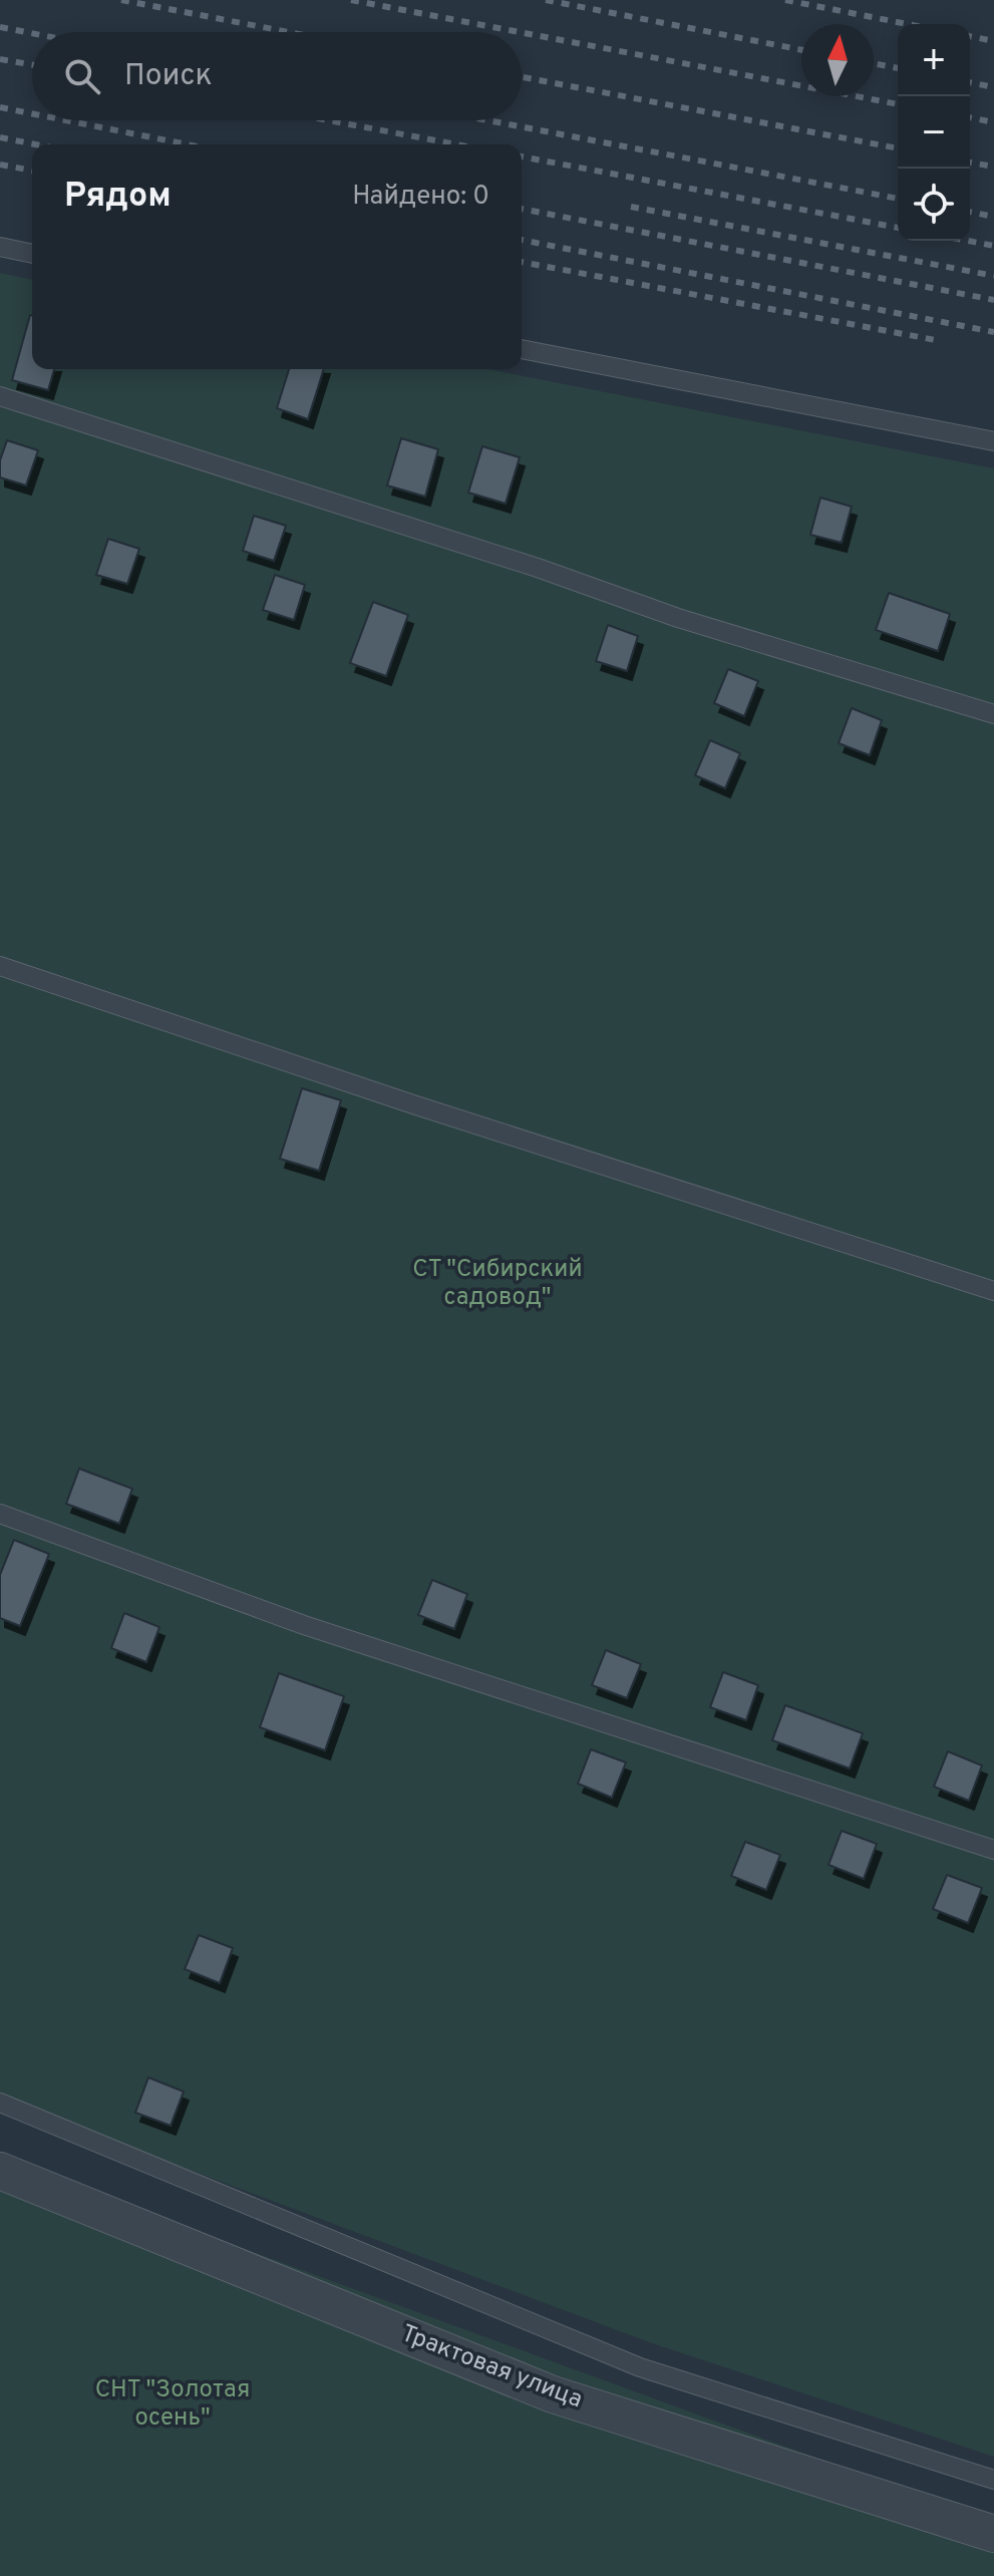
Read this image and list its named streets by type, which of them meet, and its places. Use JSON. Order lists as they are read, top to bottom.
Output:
{
  "streets": {
    "street": ["Трактовая улица"]
  },
  "parks": ["СТ \"Сибирский садовод\"", "СНТ \"Золотая осень\""],
  "north": "top",
  "page": {
    "map_buttons": ["+", "−"],
    "search": "Поиск",
    "heading": ["Рядом", "Найдено: 0"]
  }
}
